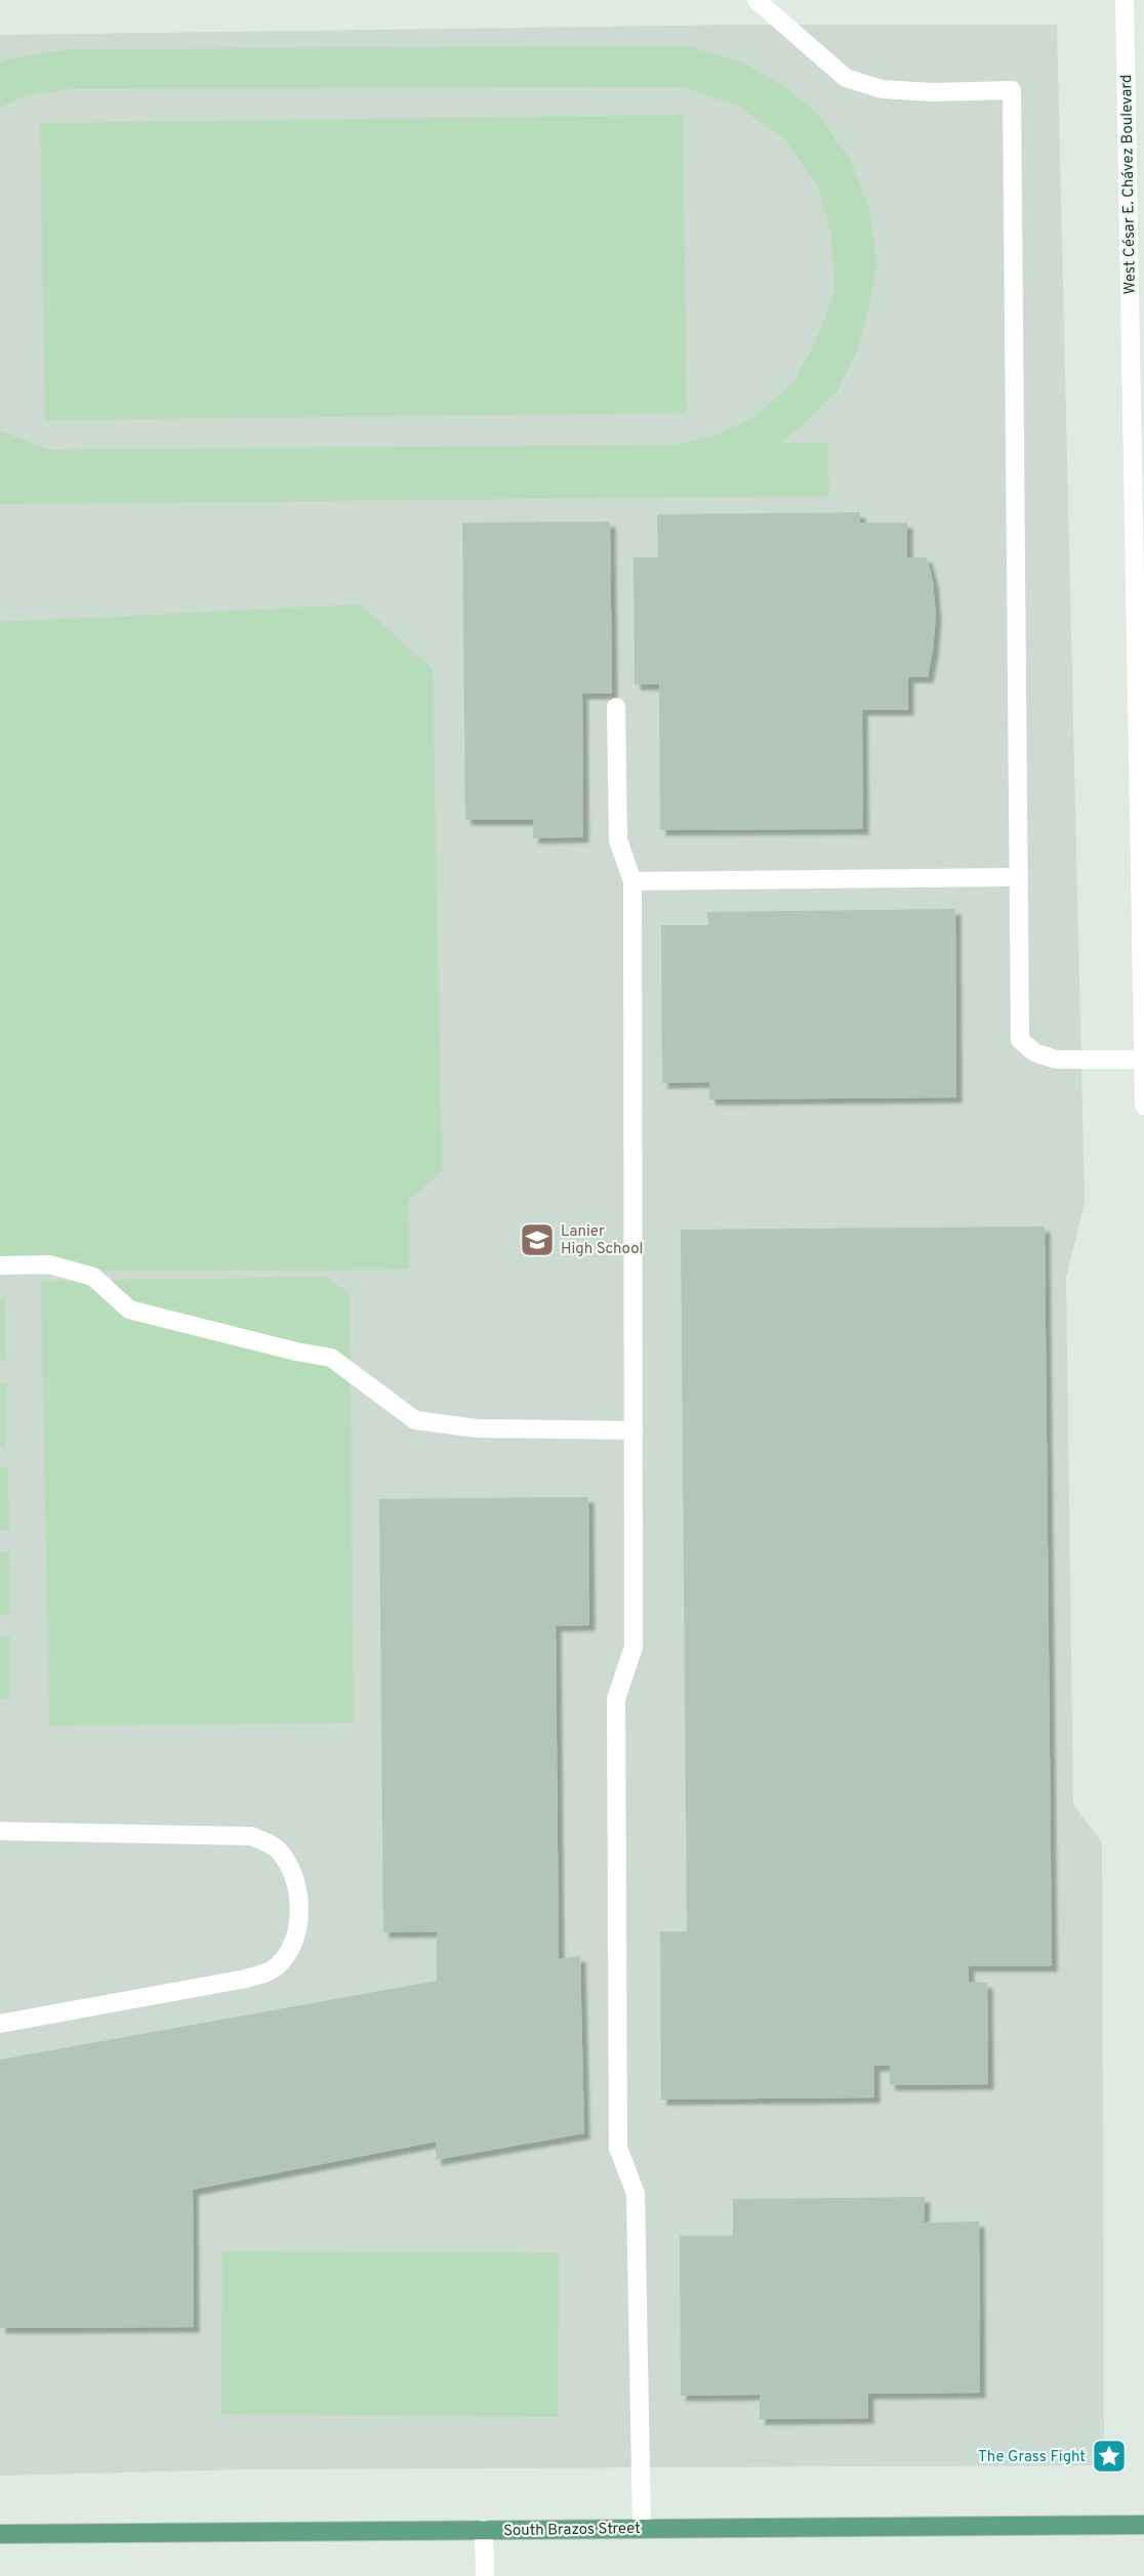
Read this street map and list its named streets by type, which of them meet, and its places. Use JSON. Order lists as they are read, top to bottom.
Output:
{
  "streets": {
    "main road": ["South Brazos Street"],
    "street": ["West César E. Chávez Boulevard"]
  },
  "places": {
    "school or university": ["Lanier High School"],
    "place": ["The Grass Fight"]
  }
}
